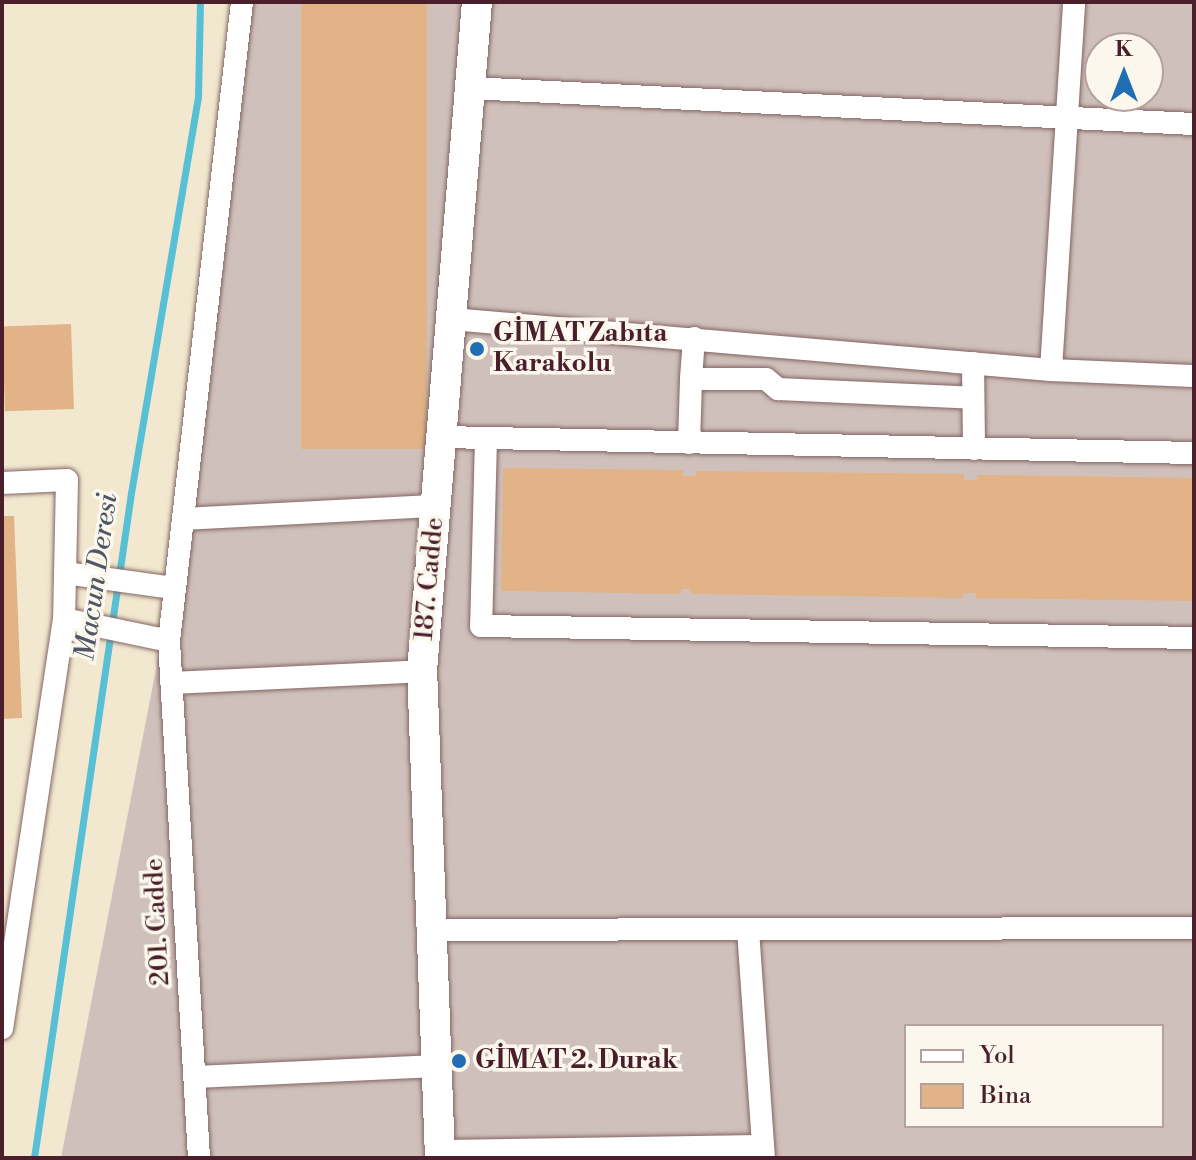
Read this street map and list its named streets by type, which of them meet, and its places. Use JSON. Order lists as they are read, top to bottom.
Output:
{
  "streets": {
    "main road": ["187. Cadde"],
    "street": ["201. Cadde"]
  },
  "water": ["Macun Deresi"],
  "places": ["GİMAT Zabıta Karakolu", "GİMAT 2. Durak"],
  "legend": ["Yol", "Bina"],
  "north": "top"
}
